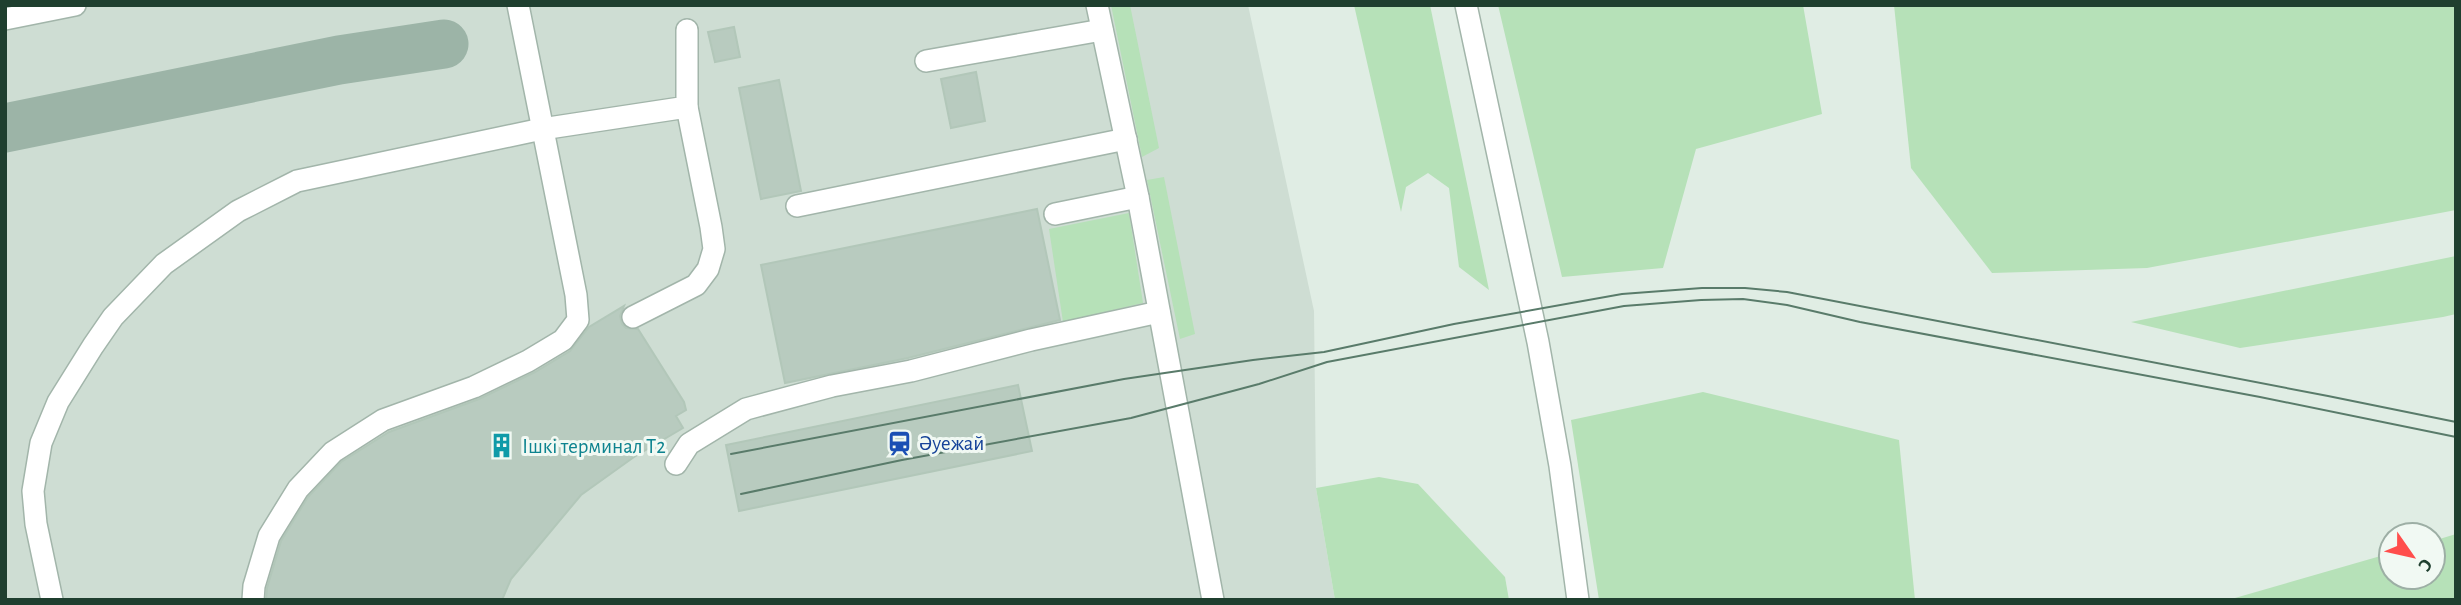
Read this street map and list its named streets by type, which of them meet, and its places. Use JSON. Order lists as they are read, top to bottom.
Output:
{
  "places": {
    "station": ["Әуежай"],
    "building": ["Ішкі терминал T2"]
  },
  "north": "bottom right"
}
